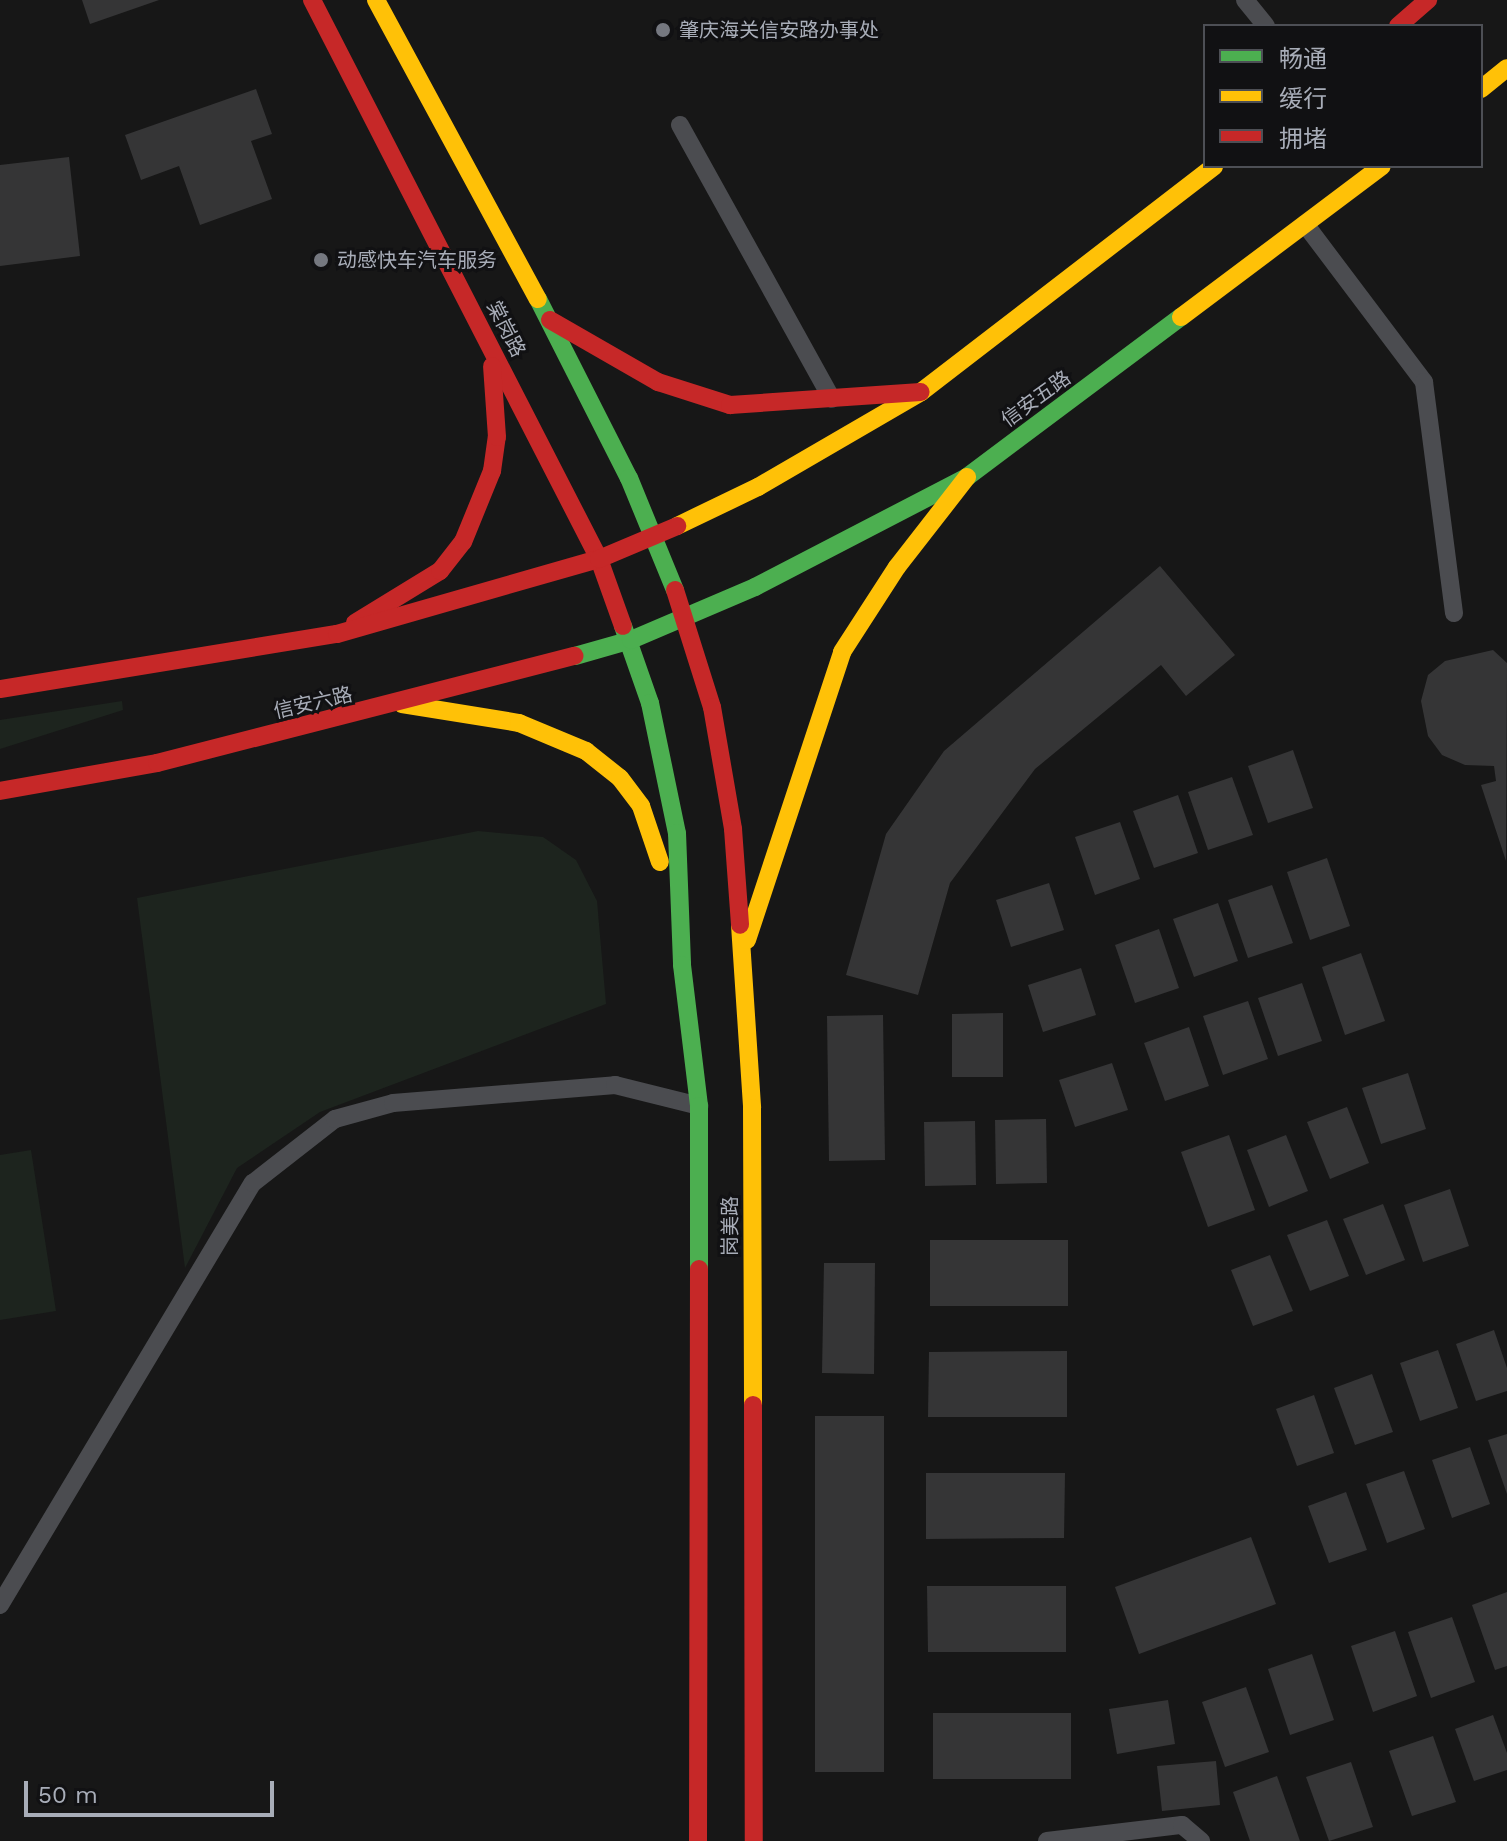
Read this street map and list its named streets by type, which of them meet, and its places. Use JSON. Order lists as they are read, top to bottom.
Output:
{
  "streets": {
    "main road": [
      "棠岗路",
      "信安五路",
      "信安六路",
      "岗美路"
    ]
  },
  "crossings": [
    ["棠岗路", "信安五路"],
    ["棠岗路", "信安六路"],
    ["棠岗路", "岗美路"],
    ["信安五路", "信安六路"],
    ["信安五路", "岗美路"],
    ["信安六路", "岗美路"]
  ],
  "places": ["肇庆海关信安路办事处", "动感快车汽车服务"],
  "legend": ["畅通", "缓行", "拥堵"],
  "scale_bar": "50 m"
}
